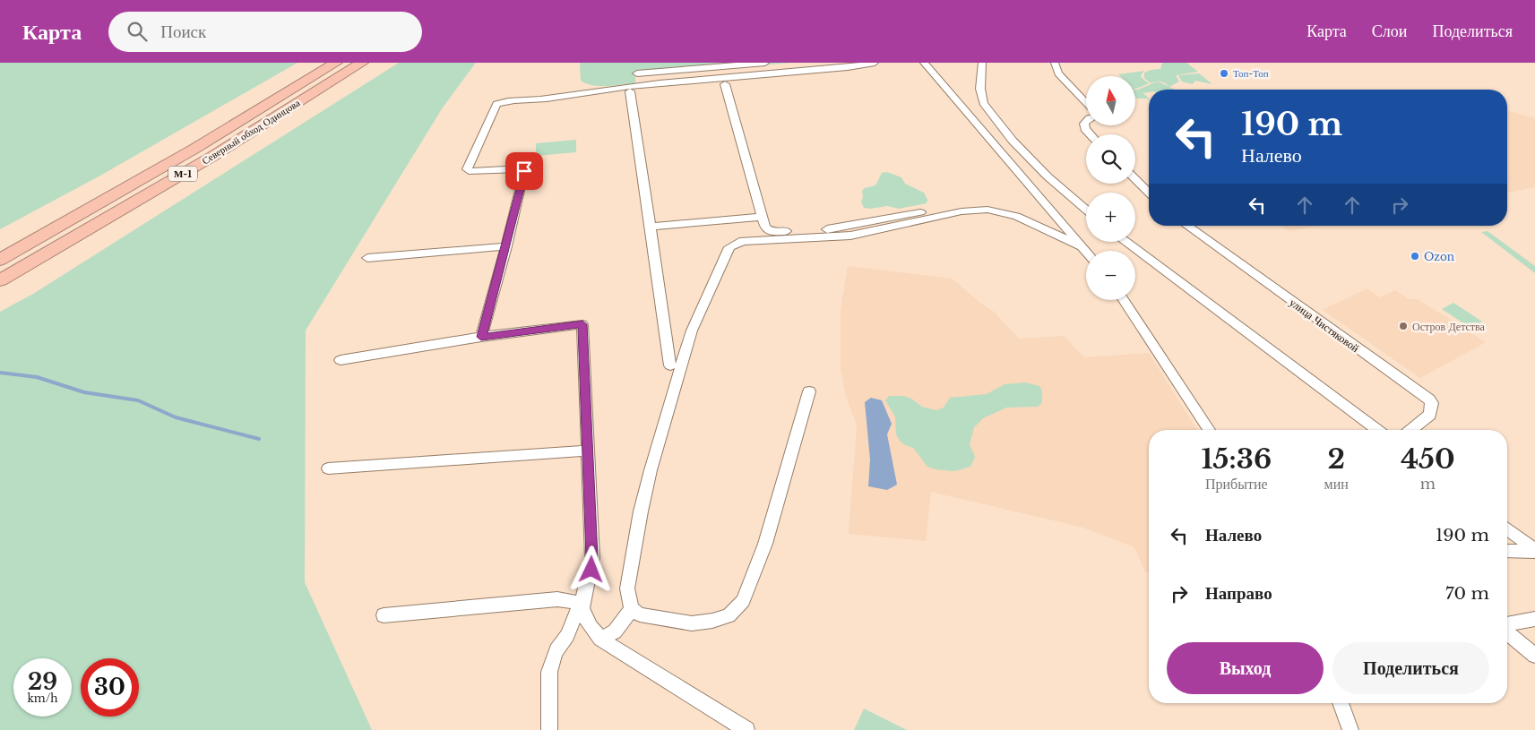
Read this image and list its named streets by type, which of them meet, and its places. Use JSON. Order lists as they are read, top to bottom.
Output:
{
  "streets": {
    "highway": ["Северный обход Одинцова", "М-1"],
    "street": ["улица Чистяковой"]
  },
  "places": ["Топ-Топ", "Ozon", "Остров Детства"],
  "north": "top",
  "page": {
    "header": "Карта",
    "search": "Поиск",
    "nav": ["Карта", "Слои", "Поделиться"],
    "map_buttons": ["+", "−"],
    "turn": ["190 m", "Налево"],
    "eta": [
      "15:36",
      "Прибытие",
      "2",
      "мин",
      "450",
      "m"
    ],
    "list": [
      {
        "name": "Налево",
        "value": "190 m"
      },
      {
        "name": "Направо",
        "value": "70 m"
      }
    ],
    "buttons": ["Выход", "Поделиться"],
    "speed": "29 km/h",
    "limit": "30"
  }
}
